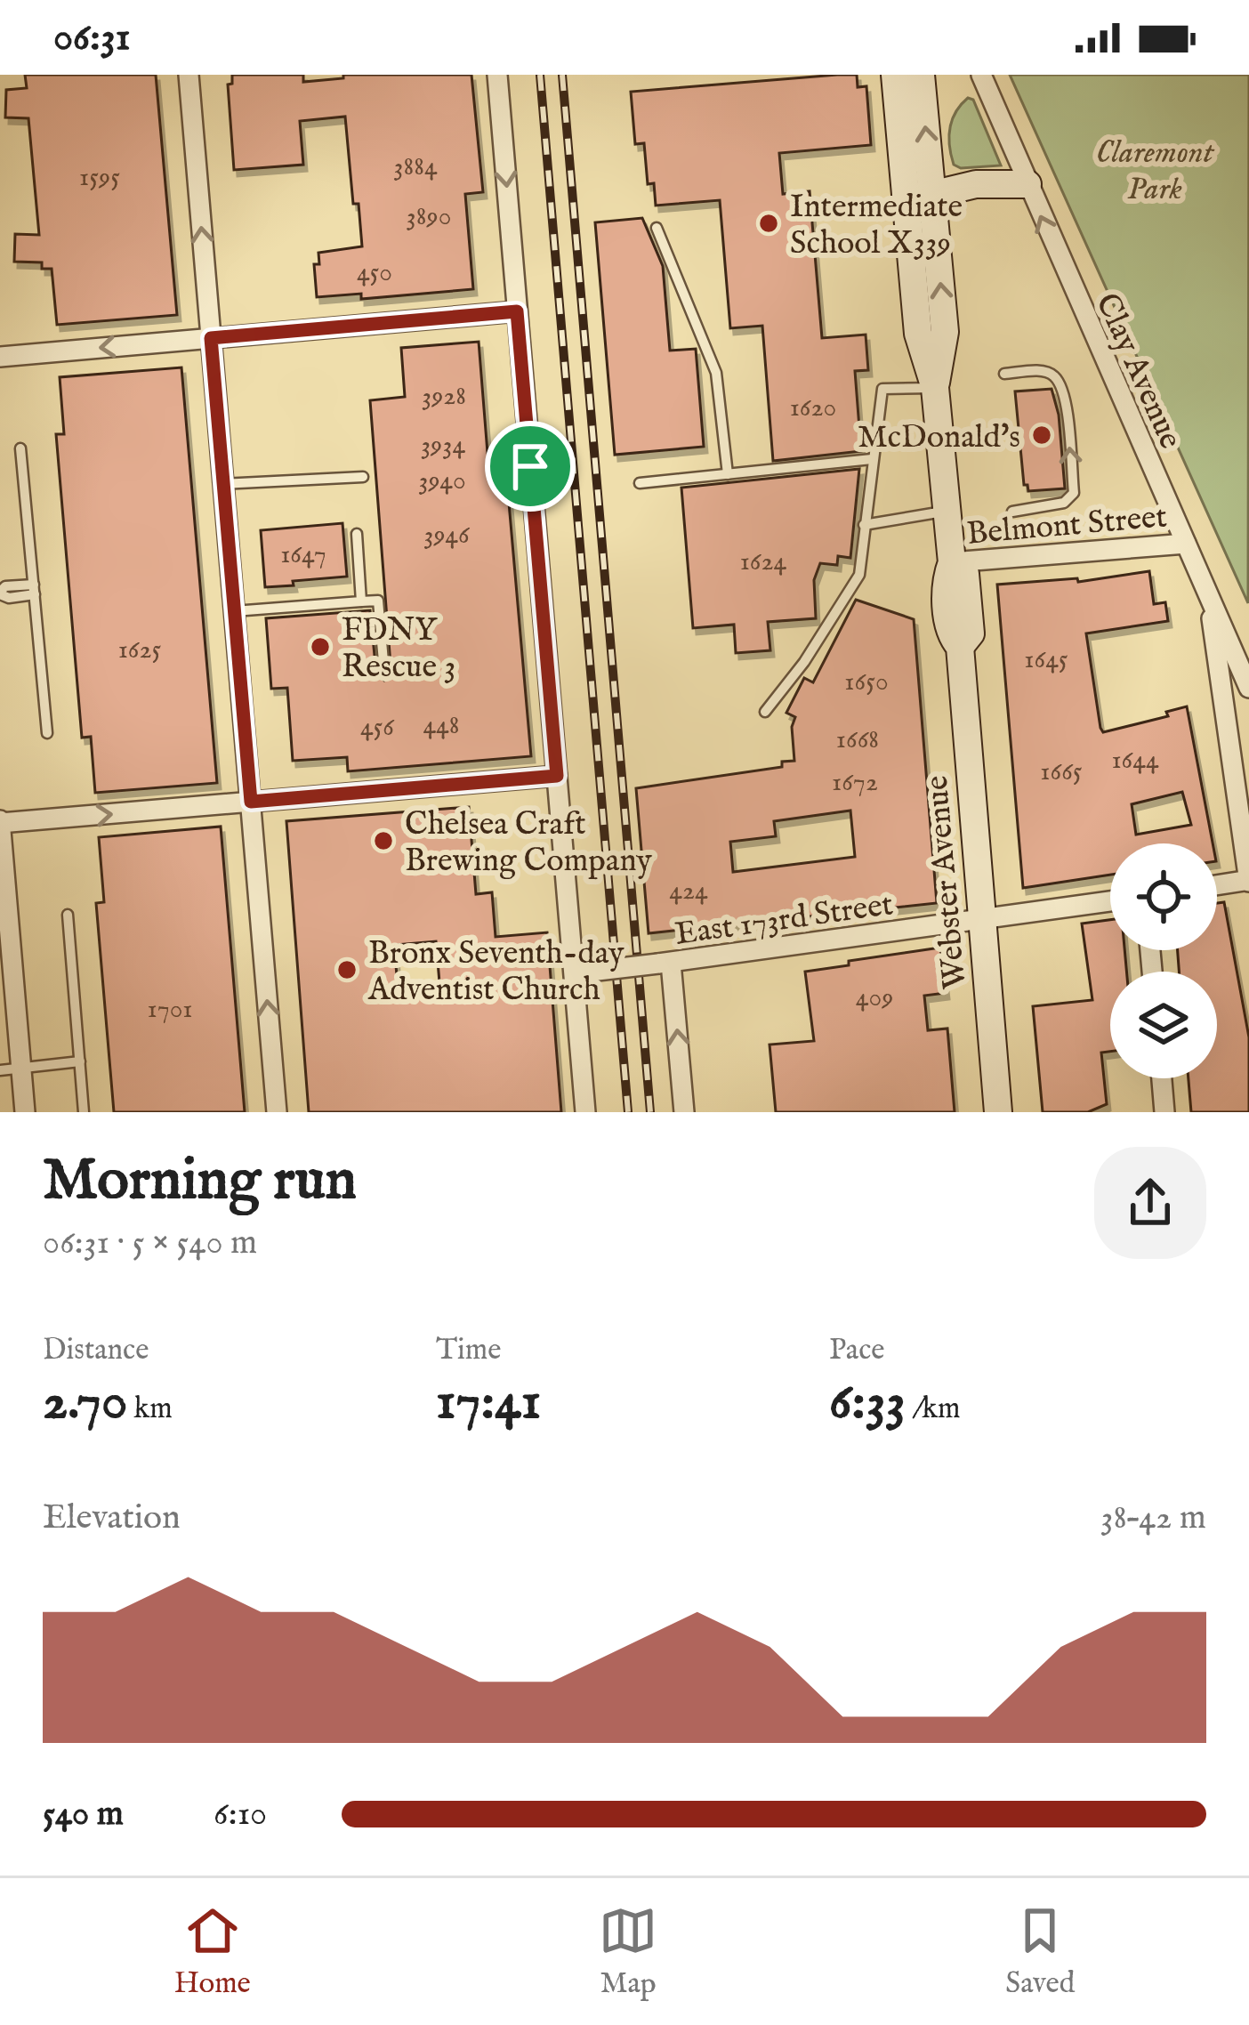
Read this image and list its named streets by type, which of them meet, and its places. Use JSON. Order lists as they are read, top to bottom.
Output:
{
  "streets": {
    "main road": ["Webster Avenue"],
    "street": ["Clay Avenue", "Belmont Street", "East 173rd Street"]
  },
  "crossings": [
    ["Clay Avenue", "Belmont Street"],
    ["Belmont Street", "Webster Avenue"],
    ["Webster Avenue", "East 173rd Street"]
  ],
  "one_way": ["Clay Avenue"],
  "parks": ["Claremont Park"],
  "places": [
    "Intermediate School X339",
    "McDonald's",
    "FDNY Rescue 3",
    "Chelsea Craft Brewing Company",
    "Bronx Seventh-day Adventist Church"
  ],
  "house_numbers": [
    "3884",
    "1595",
    "3890",
    "450",
    "3928",
    "1620",
    "3934",
    "3940",
    "3946",
    "1647",
    "1624",
    "1625",
    "1645",
    "1650",
    "448",
    "456",
    "1668",
    "1644",
    "1665",
    "1672",
    "424",
    "409",
    "1701"
  ],
  "page": {
    "status": "06:31",
    "heading": ["Morning run", "06:31 · 5 × 540 m"],
    "stats": [
      ["Distance", "2.70 km"],
      ["Time", "17:41"],
      ["Pace", "6:33 /km"]
    ],
    "chart": ["Elevation", "38–42 m"],
    "list": [
      {
        "name": "540 m",
        "note": "6:10"
      }
    ],
    "tabs": ["Home", "Map", "Saved"]
  }
}
